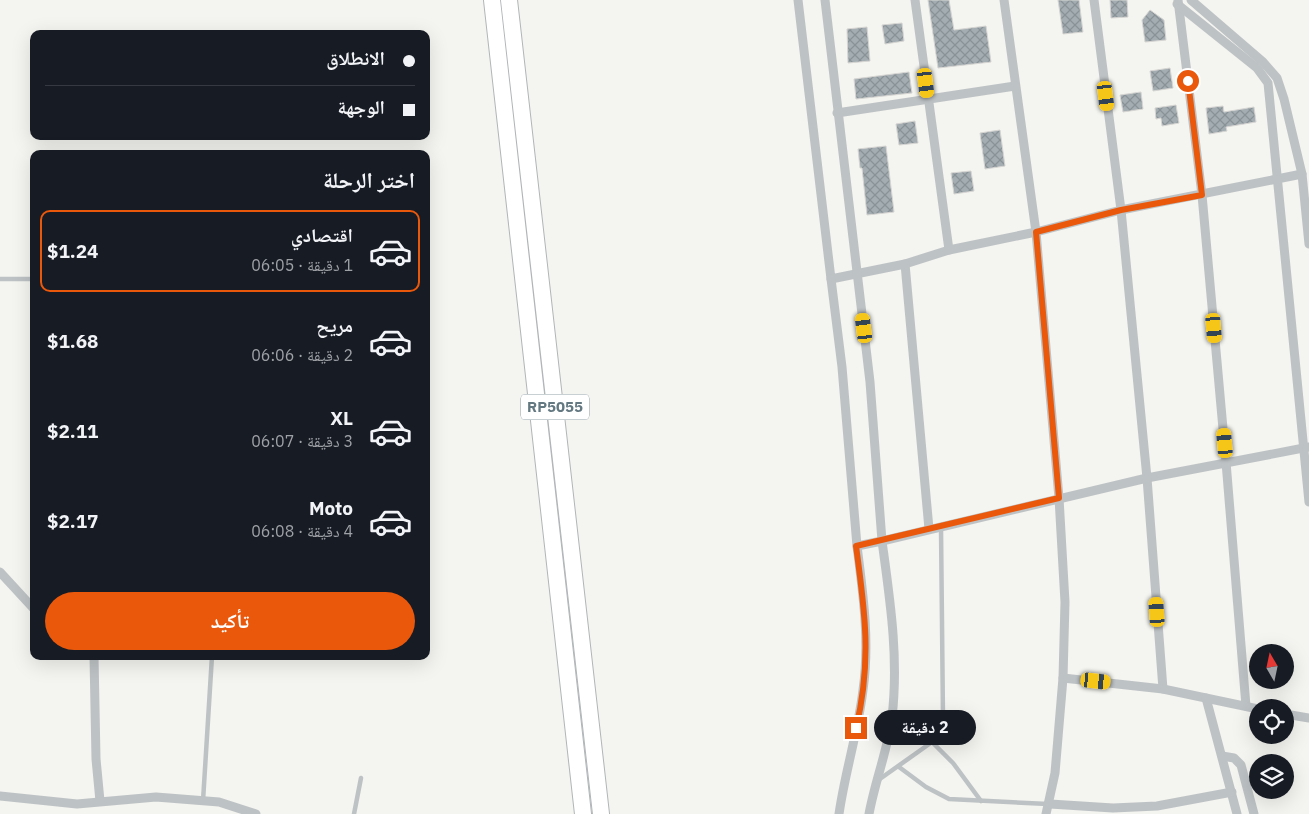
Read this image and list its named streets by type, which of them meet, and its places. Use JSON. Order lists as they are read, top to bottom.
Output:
{
  "streets": {
    "highway": ["RP5055"]
  },
  "north": "top",
  "page": {
    "banner": ["الانطلاق", "الوجهة"],
    "heading": "اختر الرحلة",
    "list": [
      {
        "name": "اقتصادي",
        "note": "1 دقيقة · 06:05",
        "value": "$1.24"
      },
      {
        "name": "مريح",
        "note": "2 دقيقة · 06:06",
        "value": "$1.68"
      },
      {
        "name": "XL",
        "note": "3 دقيقة · 06:07",
        "value": "$2.11"
      },
      {
        "name": "Moto",
        "note": "4 دقيقة · 06:08",
        "value": "$2.17"
      }
    ],
    "buttons": "تأكيد",
    "bubble": "2 دقيقة"
  }
}
